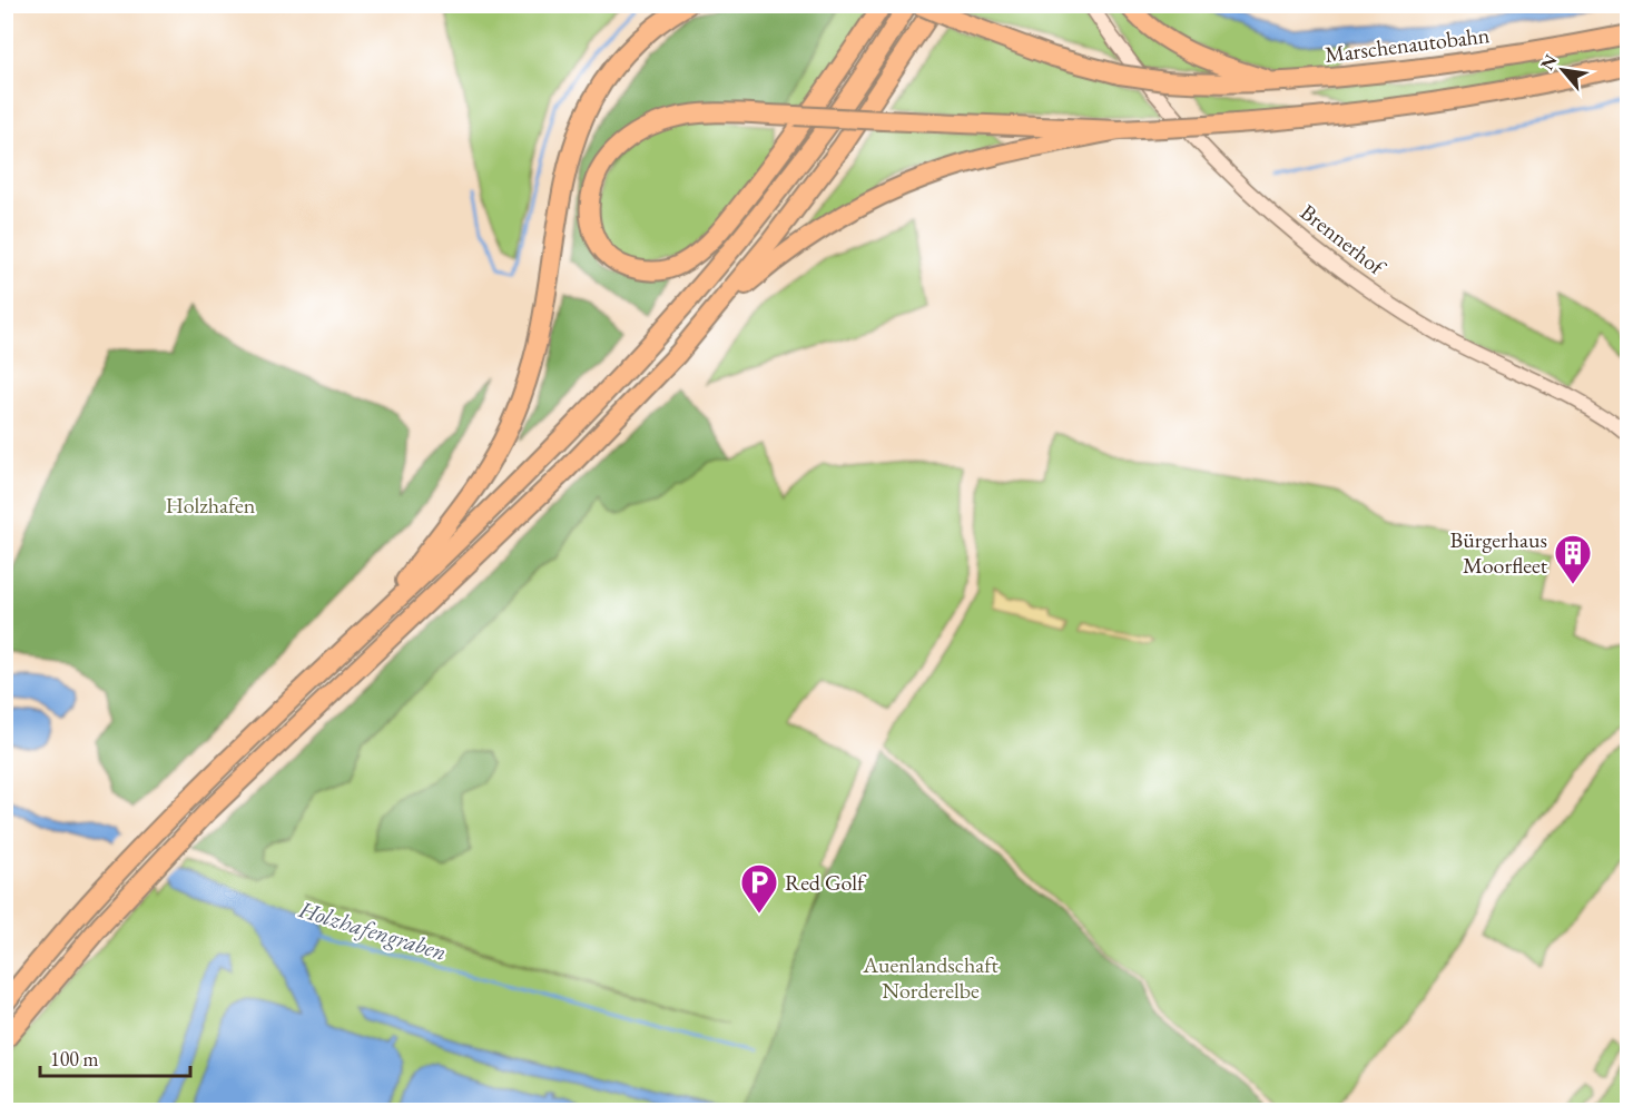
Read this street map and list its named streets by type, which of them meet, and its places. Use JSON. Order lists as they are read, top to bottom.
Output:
{
  "streets": {
    "highway": ["Marschenautobahn"],
    "street": ["Brennerhof"]
  },
  "water": ["Holzhafengraben"],
  "parks": ["Holzhafen", "Auenlandschaft Norderelbe"],
  "places": {
    "building": ["Bürgerhaus Moorfleet"],
    "parking": ["Red Golf"]
  },
  "scale_bar": "100 m",
  "north": "top left"
}
